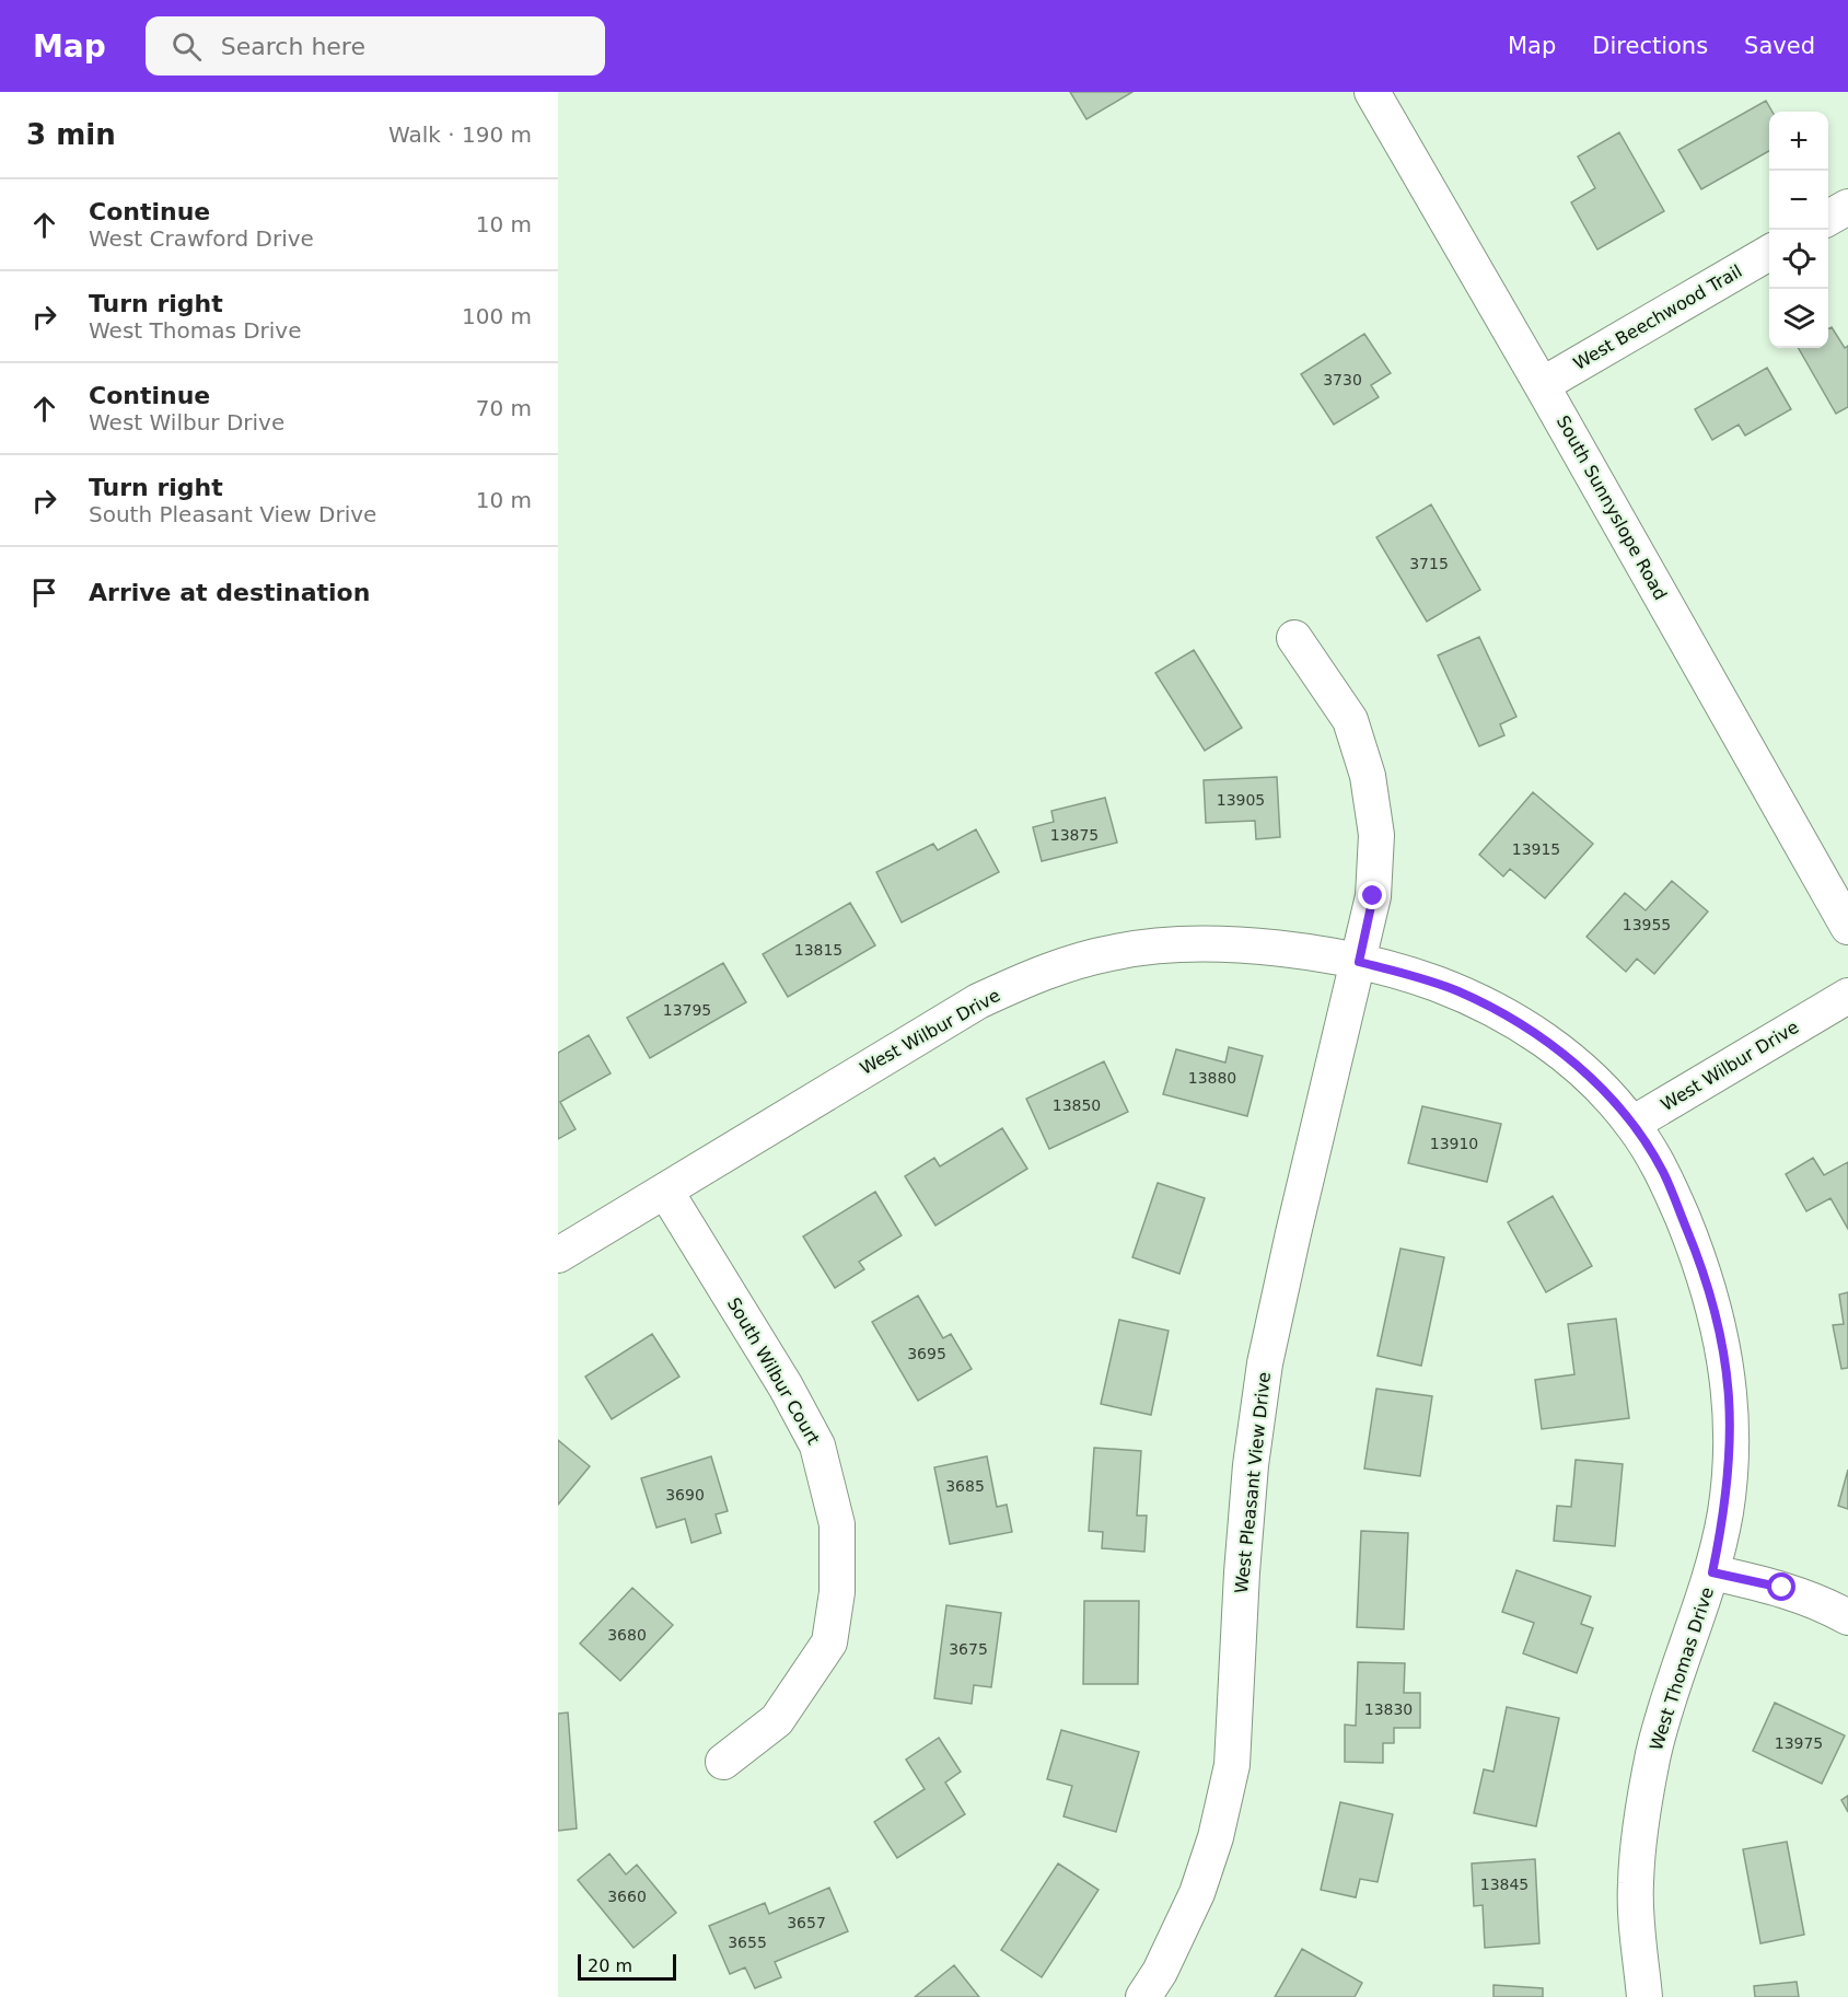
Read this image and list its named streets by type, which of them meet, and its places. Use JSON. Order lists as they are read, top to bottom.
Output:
{
  "streets": {
    "street": [
      "West Beechwood Trail",
      "South Sunnyslope Road",
      "West Wilbur Drive",
      "South Wilbur Court",
      "West Pleasant View Drive",
      "West Thomas Drive"
    ]
  },
  "crossings": [
    ["West Beechwood Trail", "South Sunnyslope Road"],
    ["West Wilbur Drive", "South Wilbur Court"],
    ["West Wilbur Drive", "West Pleasant View Drive"],
    ["West Wilbur Drive", "West Thomas Drive"]
  ],
  "house_numbers": [
    "3730",
    "3715",
    "13905",
    "13875",
    "13915",
    "13955",
    "13815",
    "13795",
    "13880",
    "13850",
    "13910",
    "3695",
    "3685",
    "3690",
    "3680",
    "3675",
    "13830",
    "13975",
    "13845",
    "3660",
    "3657",
    "3655"
  ],
  "scale_bar": "20 m",
  "page": {
    "header": "Map",
    "search": "Search here",
    "nav": ["Map", "Directions", "Saved"],
    "heading": ["3 min", "Walk · 190 m"],
    "map_buttons": ["+", "−"],
    "list": [
      ["Continue", "West Crawford Drive", "10 m"],
      ["Turn right", "West Thomas Drive", "100 m"],
      ["Continue", "West Wilbur Drive", "70 m"],
      ["Turn right", "South Pleasant View Drive", "10 m"],
      "Arrive at destination"
    ],
    "scale": "20 m"
  }
}
